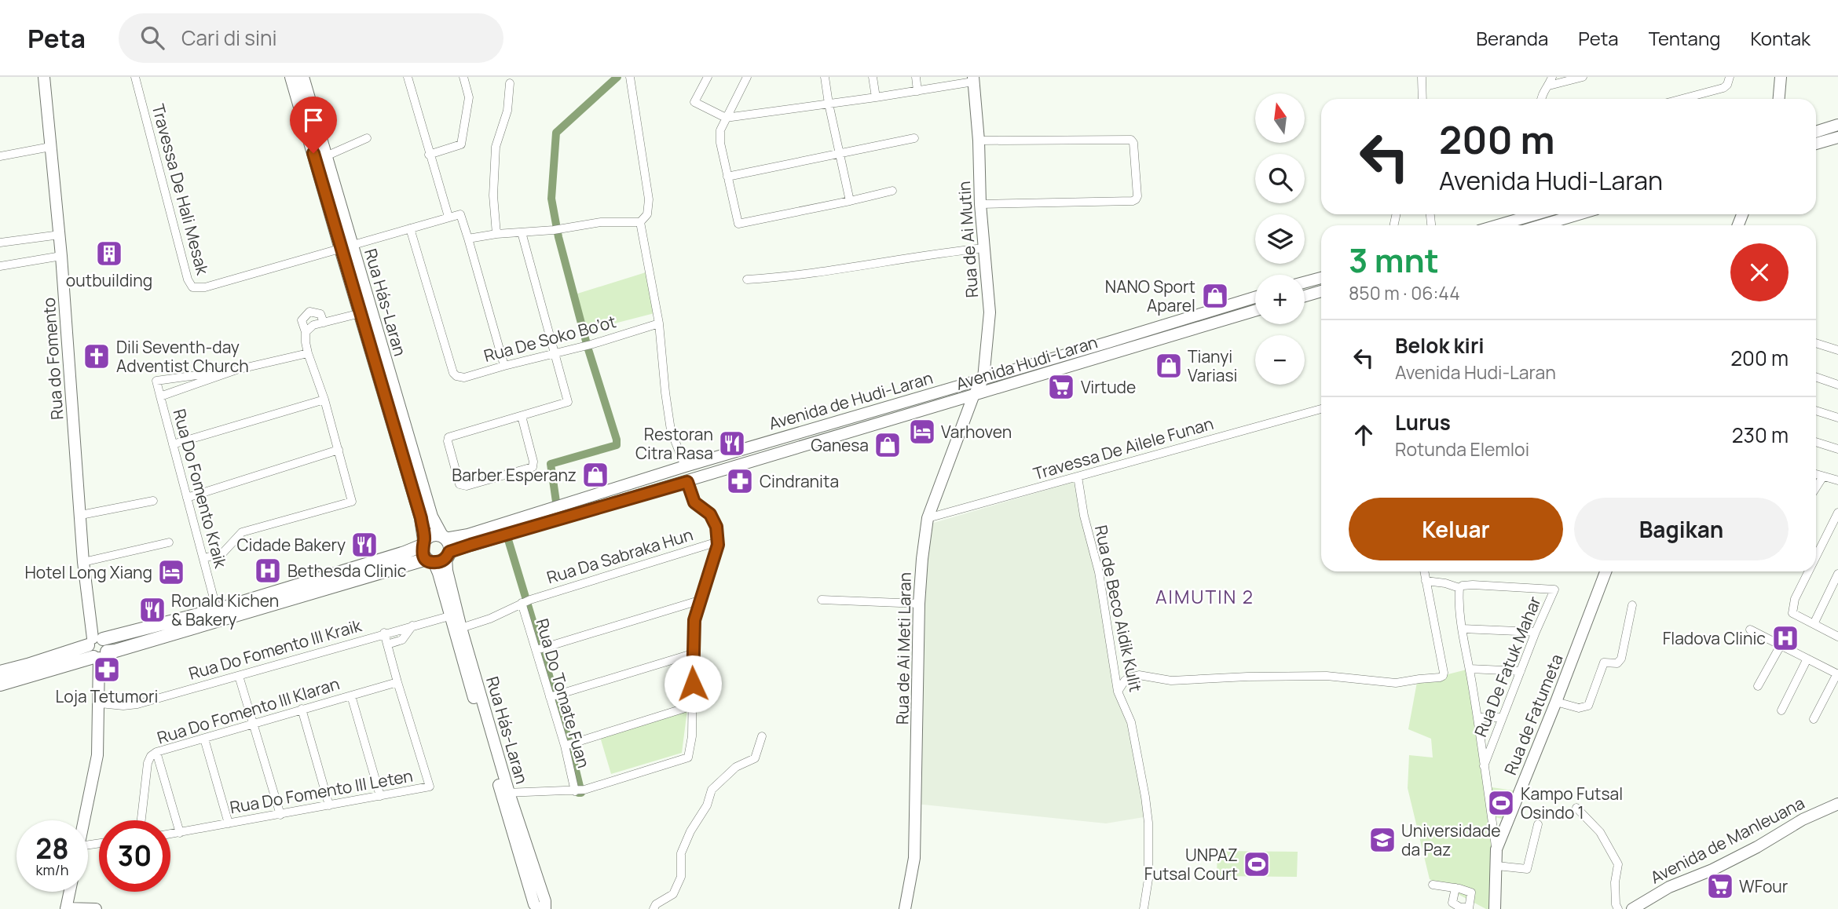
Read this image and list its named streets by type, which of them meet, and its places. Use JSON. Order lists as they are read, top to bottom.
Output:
{
  "streets": {
    "main road": [
      "Rua de Ai Mutin",
      "Rua Hás-Laran",
      "Rua do Fomento",
      "Avenida Hudi-Laran",
      "Avenida de Hudi-Laran",
      "Rua de Ai Meti Laran",
      "Rua de Fatumeta",
      "Avenida de Manleuana"
    ],
    "street": [
      "Travessa De Hali Mesak",
      "Rua De Soko Bo’ot",
      "Travessa De Ailele Funan",
      "Rua Do Fomento Kraik",
      "Rua Da Sabraka Hun",
      "Rua de Beco Aidik Kulit",
      "Rua Do Fomento III Kraik",
      "Rua De Fatuk Mahar",
      "Rua Do Tomate Fuan",
      "Rua Do Fomento III Klaran",
      "Rua Do Fomento III Leten"
    ]
  },
  "crossings": [
    ["Travessa De Hali Mesak", "Rua Hás-Laran"],
    ["Rua de Ai Mutin", "Avenida Hudi-Laran"],
    ["Rua de Ai Mutin", "Avenida de Hudi-Laran"],
    ["Rua de Ai Mutin", "Rua de Ai Meti Laran"],
    ["Rua Hás-Laran", "Avenida Hudi-Laran"],
    ["Rua Hás-Laran", "Avenida de Hudi-Laran"],
    ["Rua Hás-Laran", "Rua Do Fomento III Kraik"],
    ["Rua do Fomento", "Rua Do Fomento III Kraik"],
    ["Avenida Hudi-Laran", "Avenida de Hudi-Laran"],
    ["Avenida Hudi-Laran", "Rua de Ai Meti Laran"],
    ["Travessa De Ailele Funan", "Rua de Beco Aidik Kulit"],
    ["Travessa De Ailele Funan", "Rua de Ai Meti Laran"],
    ["Rua Da Sabraka Hun", "Rua Do Tomate Fuan"],
    ["Rua Do Fomento III Kraik", "Rua Do Fomento III Leten"],
    ["Rua De Fatuk Mahar", "Rua de Fatumeta"],
    ["Rua Do Fomento III Klaran", "Rua Do Fomento III Leten"]
  ],
  "districts": ["AIMUTIN 2"],
  "places": {
    "building": ["outbuilding"],
    "shop": [
      "NANO Sport Aparel",
      "Tianyi Variasi",
      "Ganesa",
      "Barber Esperanz"
    ],
    "church": ["Dili Seventh-day Adventist Church"],
    "supermarket": ["Virtude", "WFour"],
    "hotel": ["Varhoven", "Hotel Long Xiang"],
    "restaurant": ["Restoran Citra Rasa", "Cidade Bakery", "Ronald Kichen & Bakery"],
    "pharmacy": ["Cindranita", "Loja Tetumori"],
    "hospital": ["Bethesda Clinic", "Fladova Clinic"],
    "sports": ["Kampo Futsal Osindo 1", "UNPAZ Futsal Court"],
    "school or university": ["Universidade da Paz"]
  },
  "north": "top",
  "page": {
    "header": "Peta",
    "search": "Cari di sini",
    "nav": [
      "Beranda",
      "Peta",
      "Tentang",
      "Kontak"
    ],
    "map_buttons": ["+", "−"],
    "turn": ["200 m", "Avenida Hudi-Laran"],
    "heading": ["3 mnt", "850 m · 06:44"],
    "list": [
      {
        "name": "Belok kiri",
        "note": "Avenida Hudi-Laran",
        "value": "200 m"
      },
      {
        "name": "Lurus",
        "note": "Rotunda Elemloi",
        "value": "230 m"
      }
    ],
    "buttons": ["Keluar", "Bagikan"],
    "speed": "28 km/h",
    "limit": "30"
  }
}
